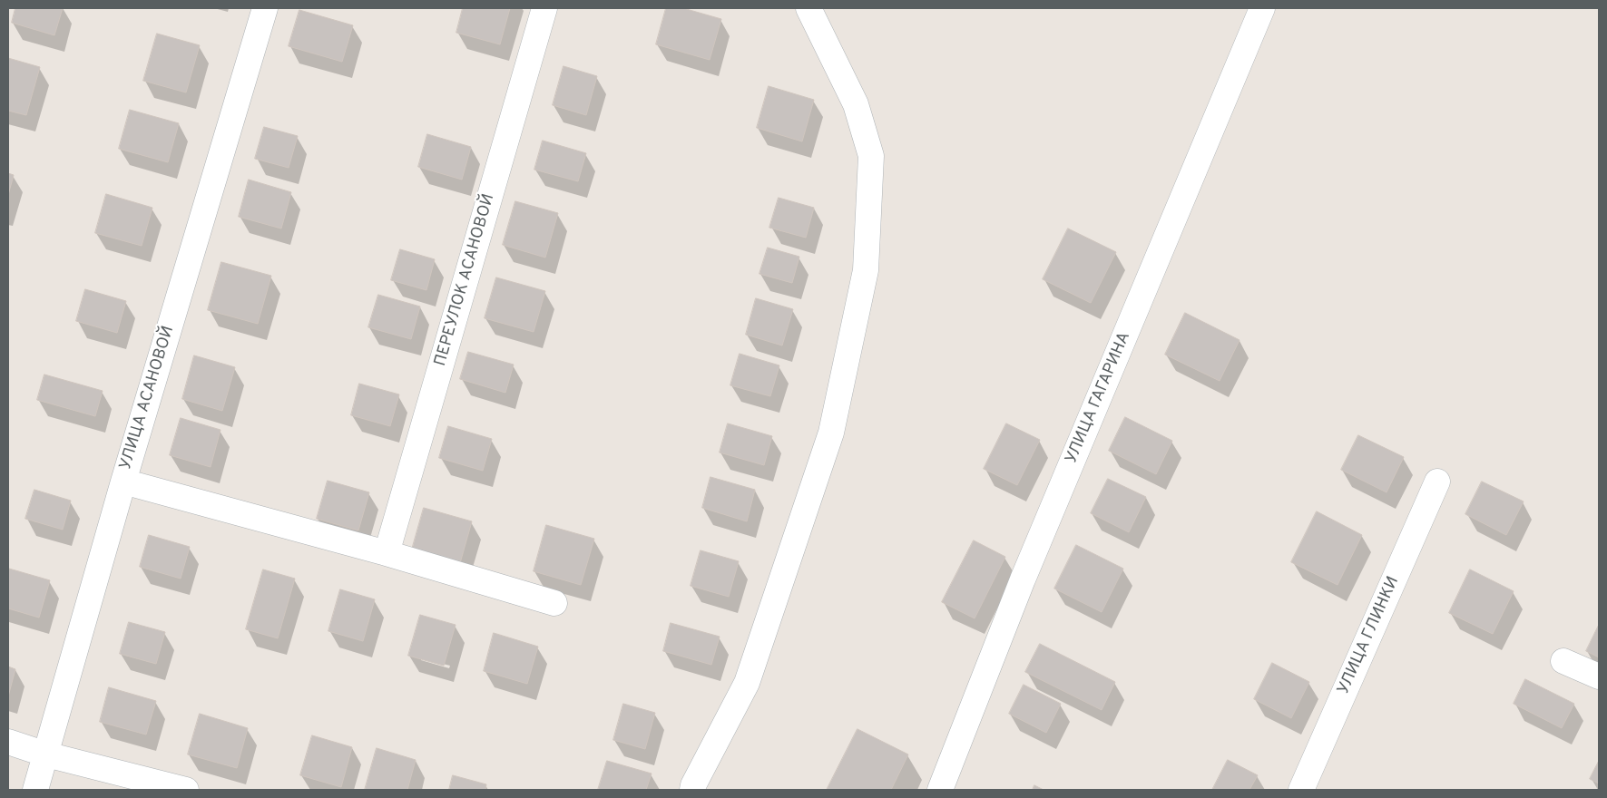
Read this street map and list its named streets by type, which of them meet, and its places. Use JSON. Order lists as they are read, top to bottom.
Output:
{
  "streets": {
    "street": [
      "ПЕРЕУЛОК АСАНОВОЙ",
      "УЛИЦА АСАНОВОЙ",
      "УЛИЦА ГАГАРИНА",
      "УЛИЦА ГЛИНКИ"
    ]
  }
}
